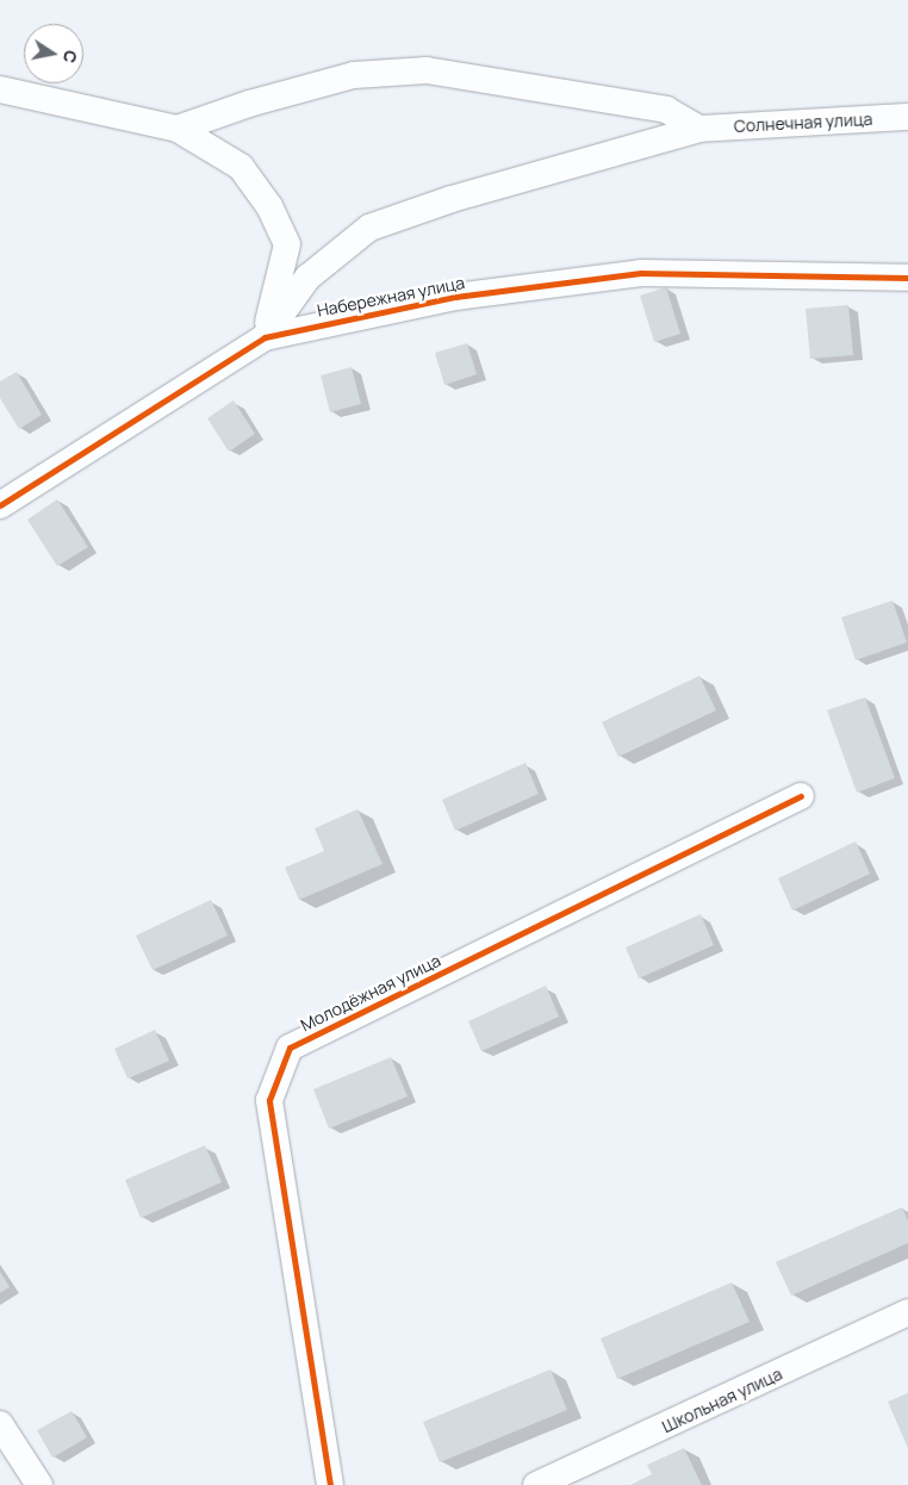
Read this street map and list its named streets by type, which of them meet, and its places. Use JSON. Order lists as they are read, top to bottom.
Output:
{
  "streets": {
    "street": [
      "Солнечная улица",
      "Набережная улица",
      "Молодёжная улица",
      "Школьная улица"
    ]
  },
  "crossings": [
    ["Солнечная улица", "Набережная улица"]
  ],
  "north": "right"
}
